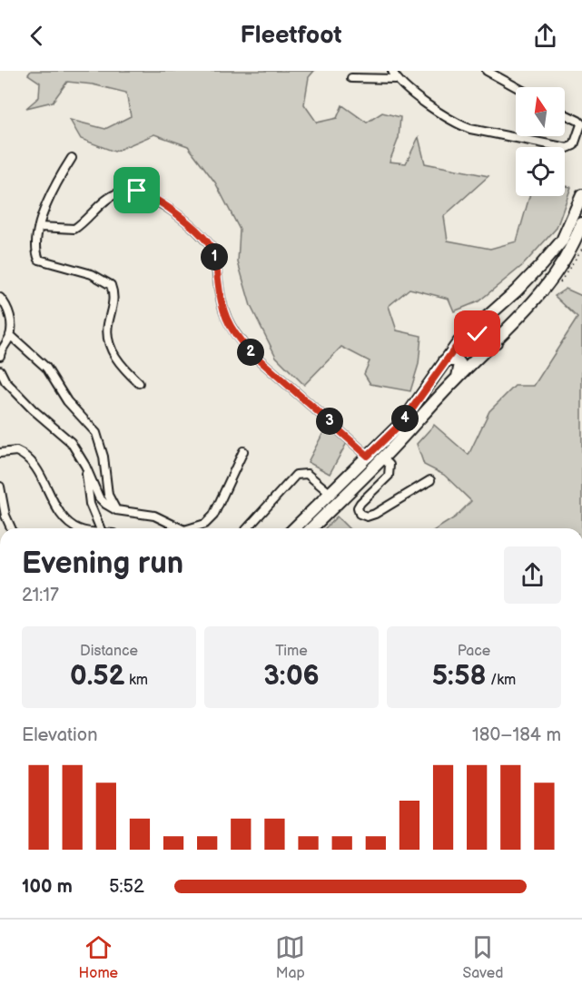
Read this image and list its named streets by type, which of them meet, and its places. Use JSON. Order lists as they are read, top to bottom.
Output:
{
  "north": "top",
  "page": {
    "header": "Fleetfoot",
    "pins": [
      "1",
      "2",
      "4",
      "3"
    ],
    "heading": ["Evening run", "21:17"],
    "stats": [
      ["Distance", "0.52 km"],
      ["Time", "3:06"],
      ["Pace", "5:58 /km"]
    ],
    "chart": ["Elevation", "180–184 m"],
    "list": [
      {
        "name": "100 m",
        "note": "5:52"
      }
    ],
    "tabs": ["Home", "Map", "Saved"]
  }
}
